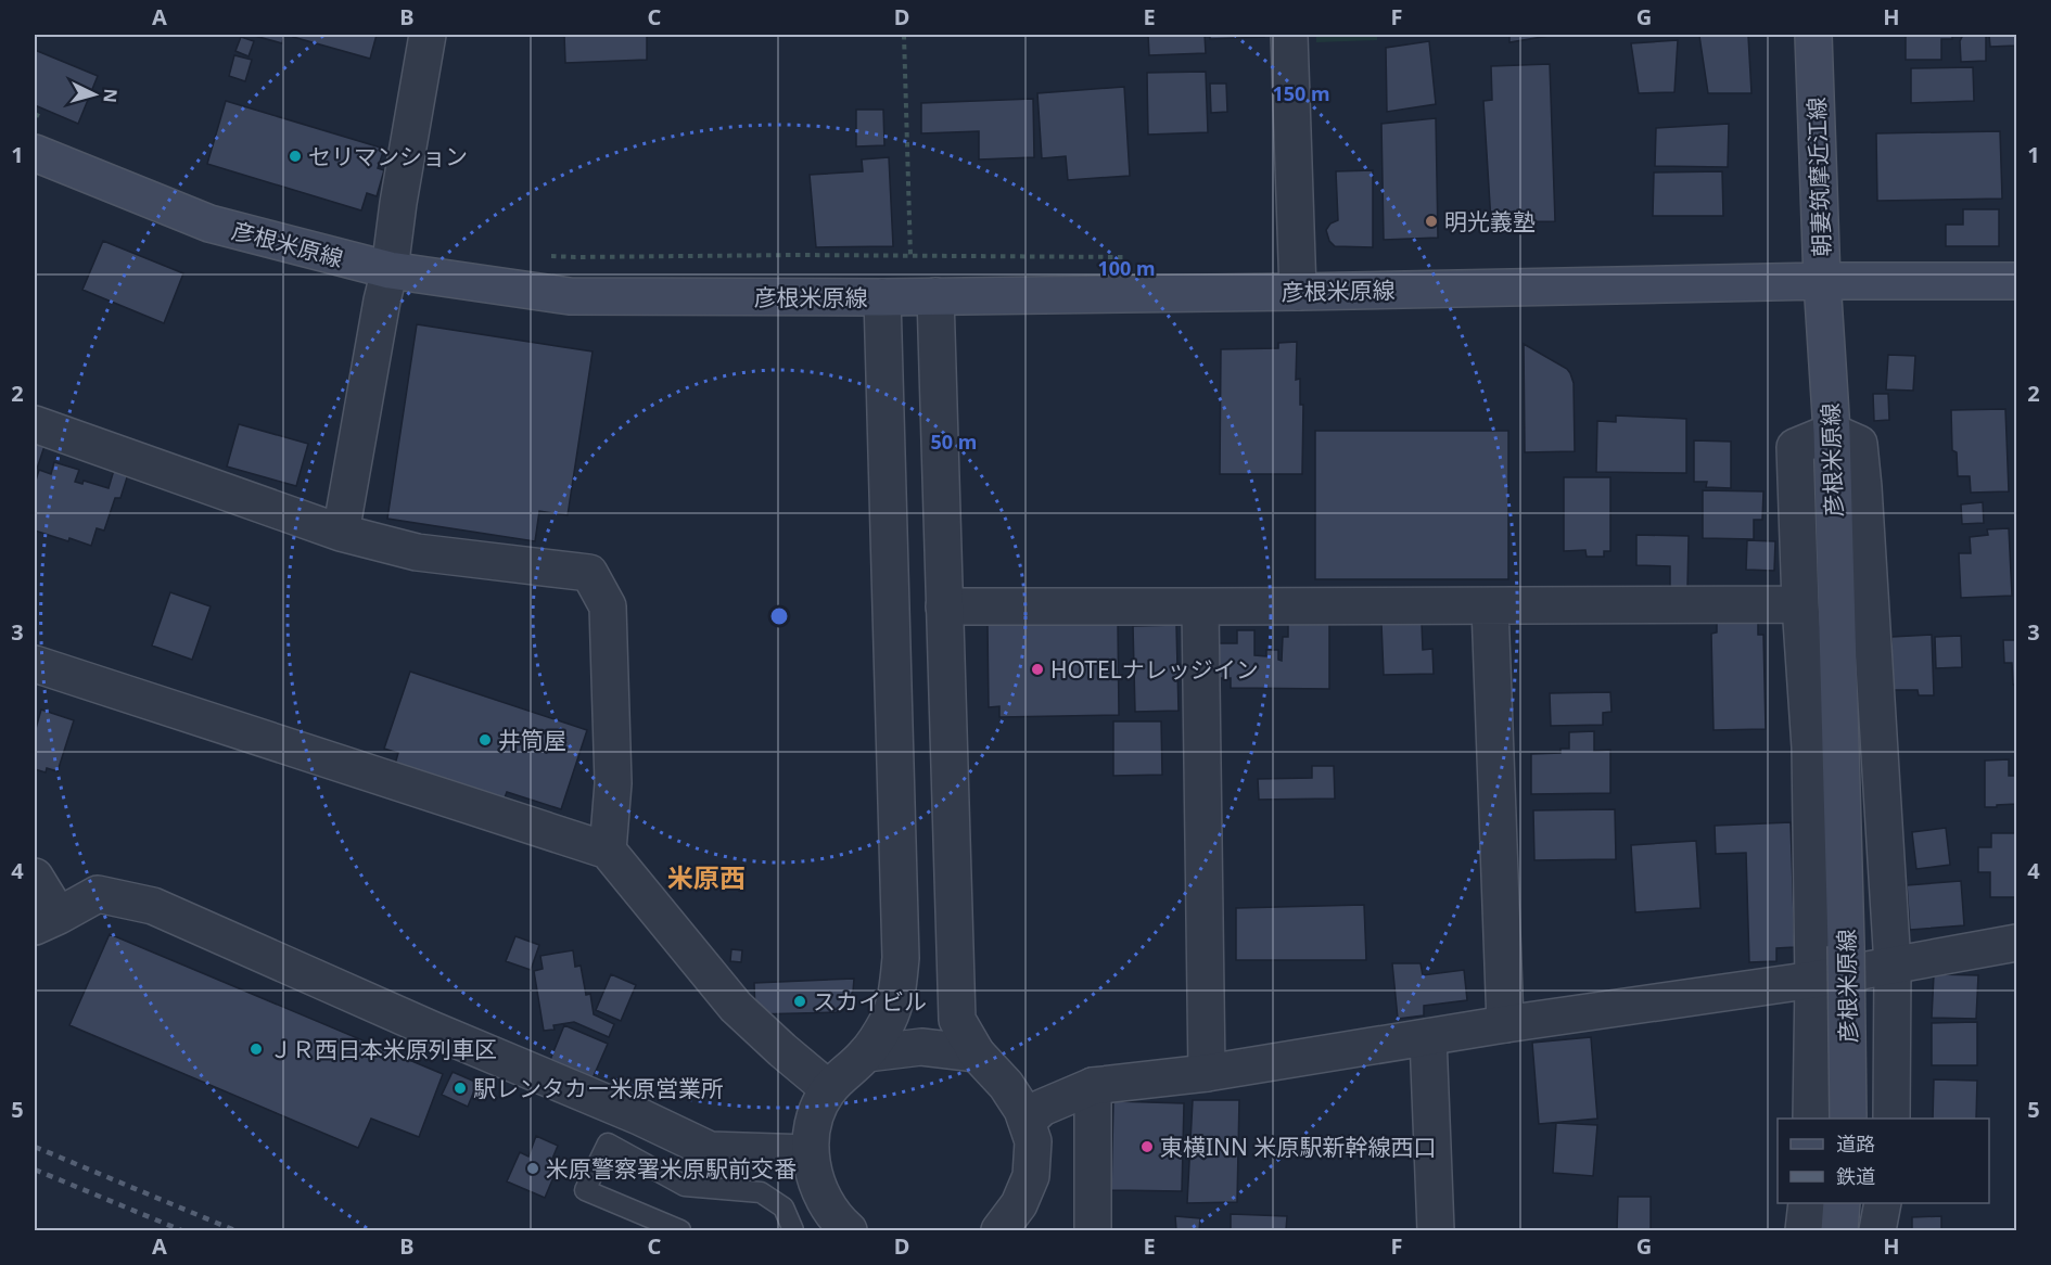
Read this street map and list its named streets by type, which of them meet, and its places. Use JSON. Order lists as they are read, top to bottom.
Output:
{
  "streets": {
    "main road": ["朝妻筑摩近江線", "彦根米原線"]
  },
  "crossings": [
    ["朝妻筑摩近江線", "彦根米原線"]
  ],
  "districts": ["米原西"],
  "places": [
    "セリマンション",
    "明光義塾",
    "HOTELナレッジイン",
    "井筒屋",
    "スカイビル",
    "ＪＲ西日本米原列車区",
    "駅レンタカー米原営業所",
    "東横INN 米原駅新幹線西口",
    "米原警察署米原駅前交番"
  ],
  "legend": ["道路", "鉄道"],
  "north": "right",
  "grid": {
    "columns": [
      "A",
      "B",
      "C",
      "D",
      "E",
      "F",
      "G",
      "H"
    ],
    "rows": [
      "1",
      "2",
      "3",
      "4",
      "5"
    ]
  },
  "rings": ["150 m", "100 m", "50 m"]
}
